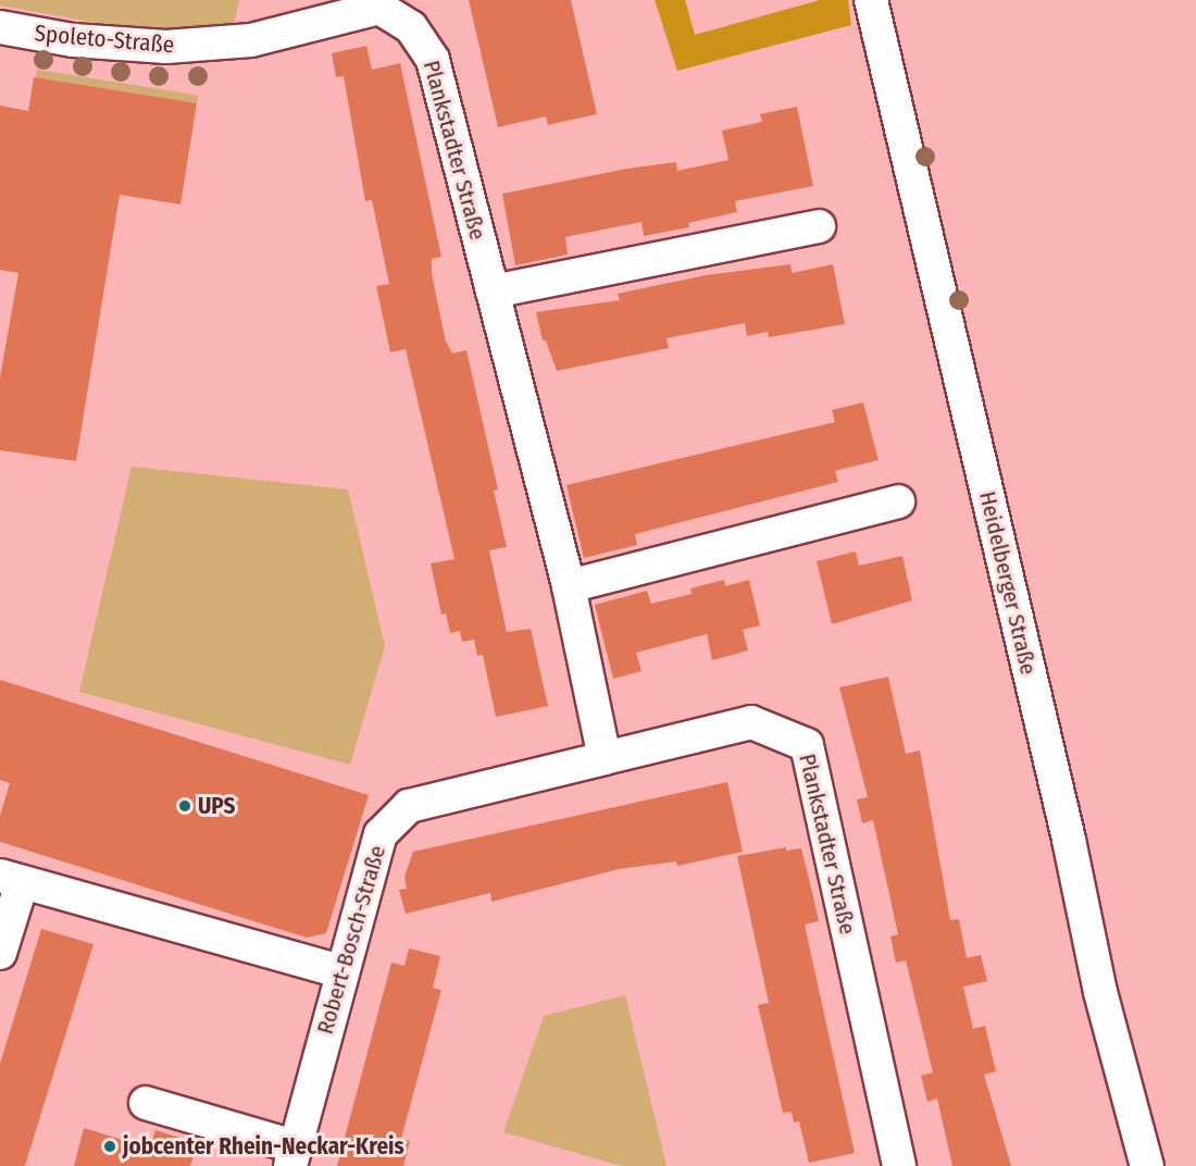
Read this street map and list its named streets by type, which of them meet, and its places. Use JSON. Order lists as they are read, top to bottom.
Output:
{
  "streets": {
    "street": [
      "Spoleto-Straße",
      "Plankstadter Straße",
      "Heidelberger Straße",
      "Robert-Bosch-Straße"
    ]
  },
  "crossings": [
    ["Spoleto-Straße", "Plankstadter Straße"],
    ["Plankstadter Straße", "Robert-Bosch-Straße"]
  ],
  "places": ["UPS", "jobcenter Rhein-Neckar-Kreis"]
}
